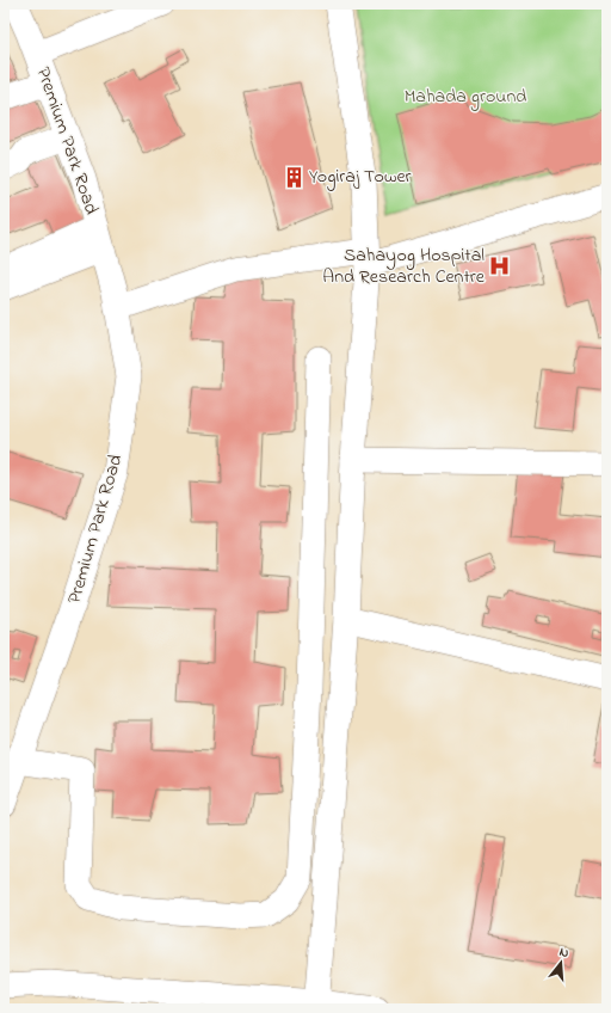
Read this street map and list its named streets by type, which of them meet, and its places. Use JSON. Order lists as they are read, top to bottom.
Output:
{
  "streets": {
    "street": ["Premium Park Road"]
  },
  "parks": ["Mahada ground"],
  "places": {
    "building": ["Yogiraj Tower"],
    "hospital": ["Sahayog Hospital And Research Centre"]
  },
  "north": "top"
}
